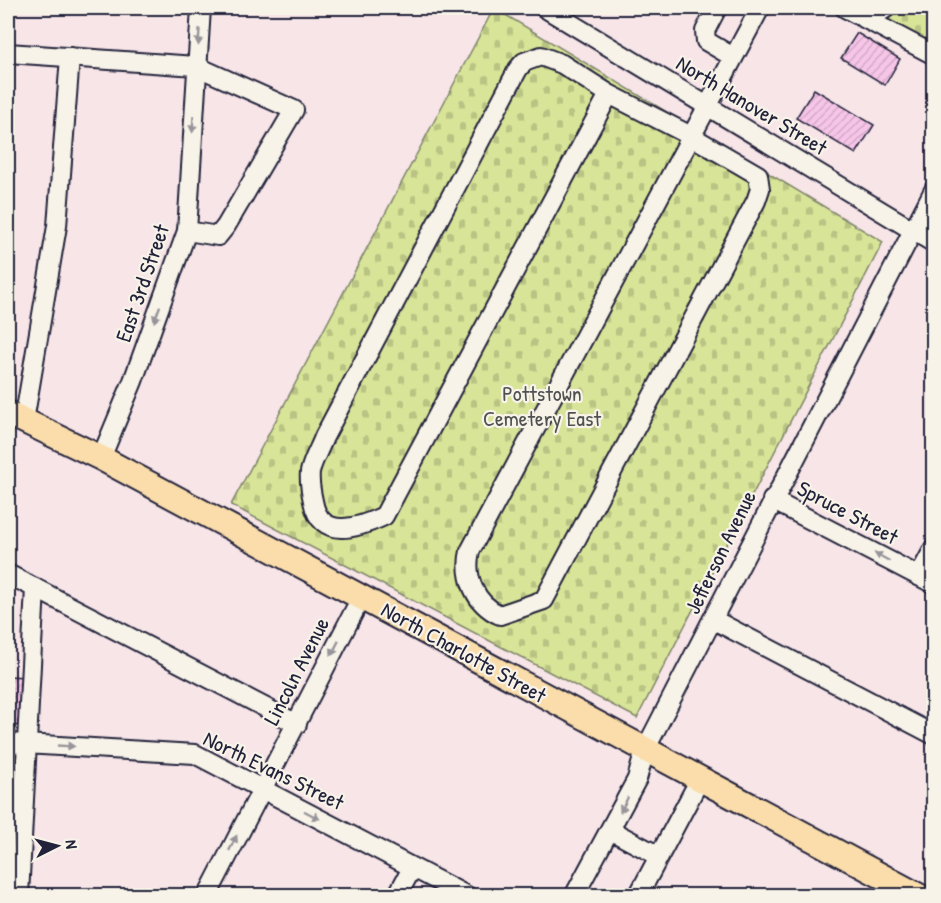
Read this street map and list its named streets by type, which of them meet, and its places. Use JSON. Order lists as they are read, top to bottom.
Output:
{
  "streets": {
    "main road": ["North Charlotte Street"],
    "street": [
      "North Hanover Street",
      "East 3rd Street",
      "Spruce Street",
      "Jefferson Avenue",
      "Lincoln Avenue",
      "North Evans Street"
    ]
  },
  "crossings": [
    ["North Hanover Street", "Jefferson Avenue"],
    ["East 3rd Street", "North Charlotte Street"],
    ["Spruce Street", "Jefferson Avenue"],
    ["Jefferson Avenue", "North Charlotte Street"],
    ["North Charlotte Street", "Lincoln Avenue"],
    ["Lincoln Avenue", "North Evans Street"]
  ],
  "parks": ["Pottstown Cemetery East"],
  "north": "right"
}
